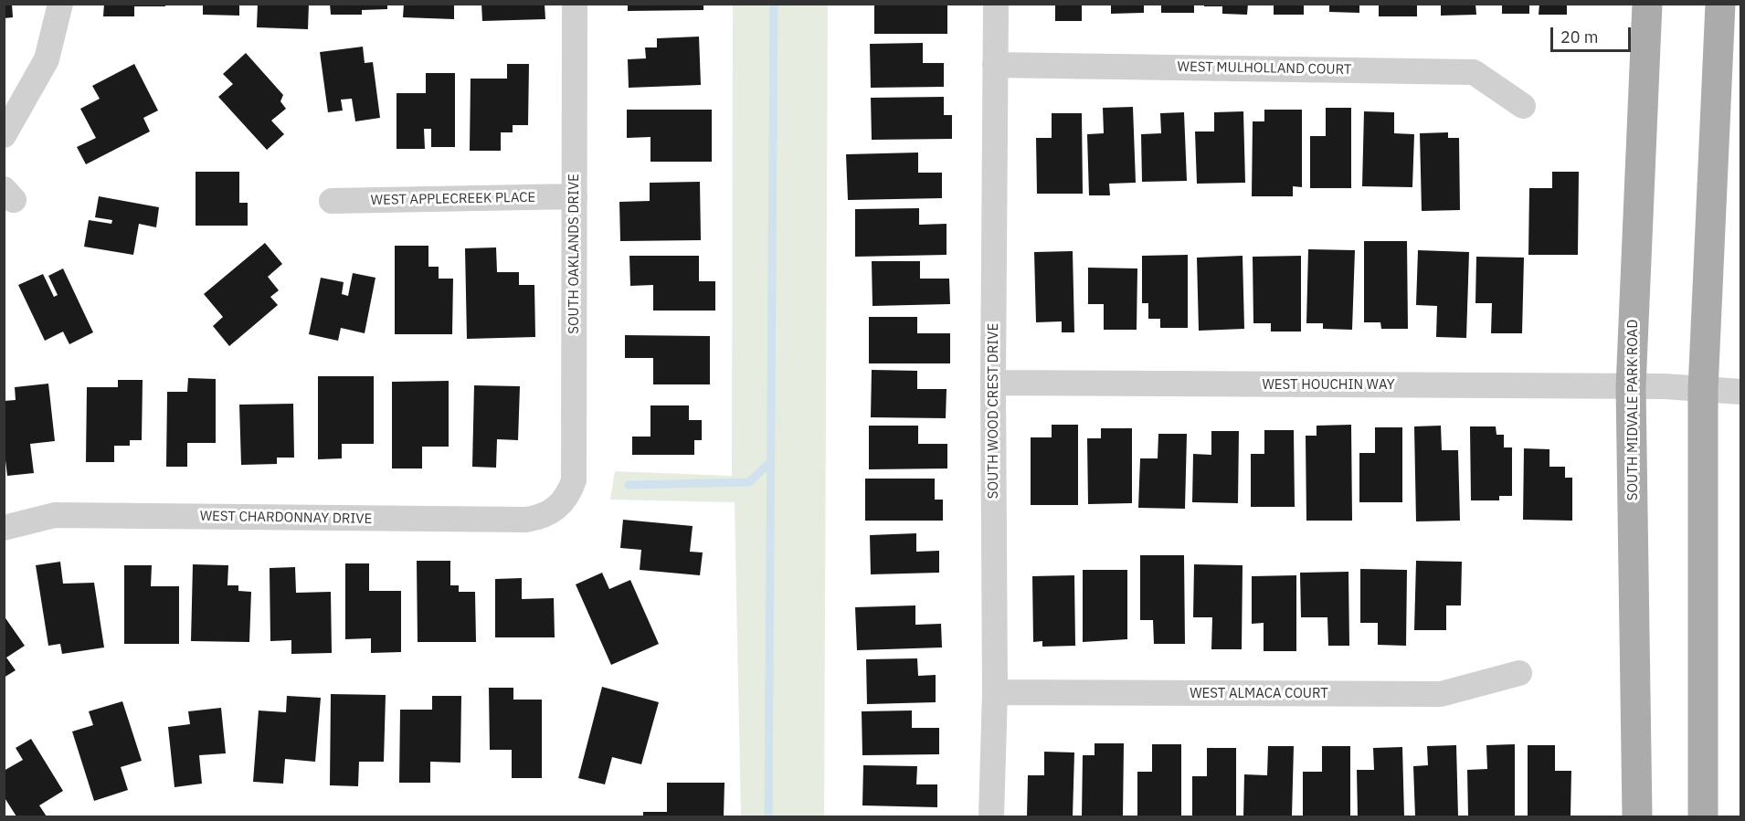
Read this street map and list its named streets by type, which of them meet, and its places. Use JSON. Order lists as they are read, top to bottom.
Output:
{
  "streets": {
    "main road": ["SOUTH MIDVALE PARK ROAD"],
    "street": [
      "WEST MULHOLLAND COURT",
      "WEST APPLECREEK PLACE",
      "SOUTH OAKLANDS DRIVE",
      "WEST HOUCHIN WAY",
      "SOUTH WOOD CREST DRIVE",
      "WEST CHARDONNAY DRIVE",
      "WEST ALMACA COURT"
    ]
  },
  "crossings": [
    ["WEST MULHOLLAND COURT", "SOUTH WOOD CREST DRIVE"],
    ["WEST APPLECREEK PLACE", "SOUTH OAKLANDS DRIVE"],
    ["SOUTH OAKLANDS DRIVE", "WEST CHARDONNAY DRIVE"],
    ["WEST HOUCHIN WAY", "SOUTH MIDVALE PARK ROAD"],
    ["WEST HOUCHIN WAY", "SOUTH WOOD CREST DRIVE"],
    ["SOUTH WOOD CREST DRIVE", "WEST ALMACA COURT"]
  ],
  "scale_bar": "20 m"
}
